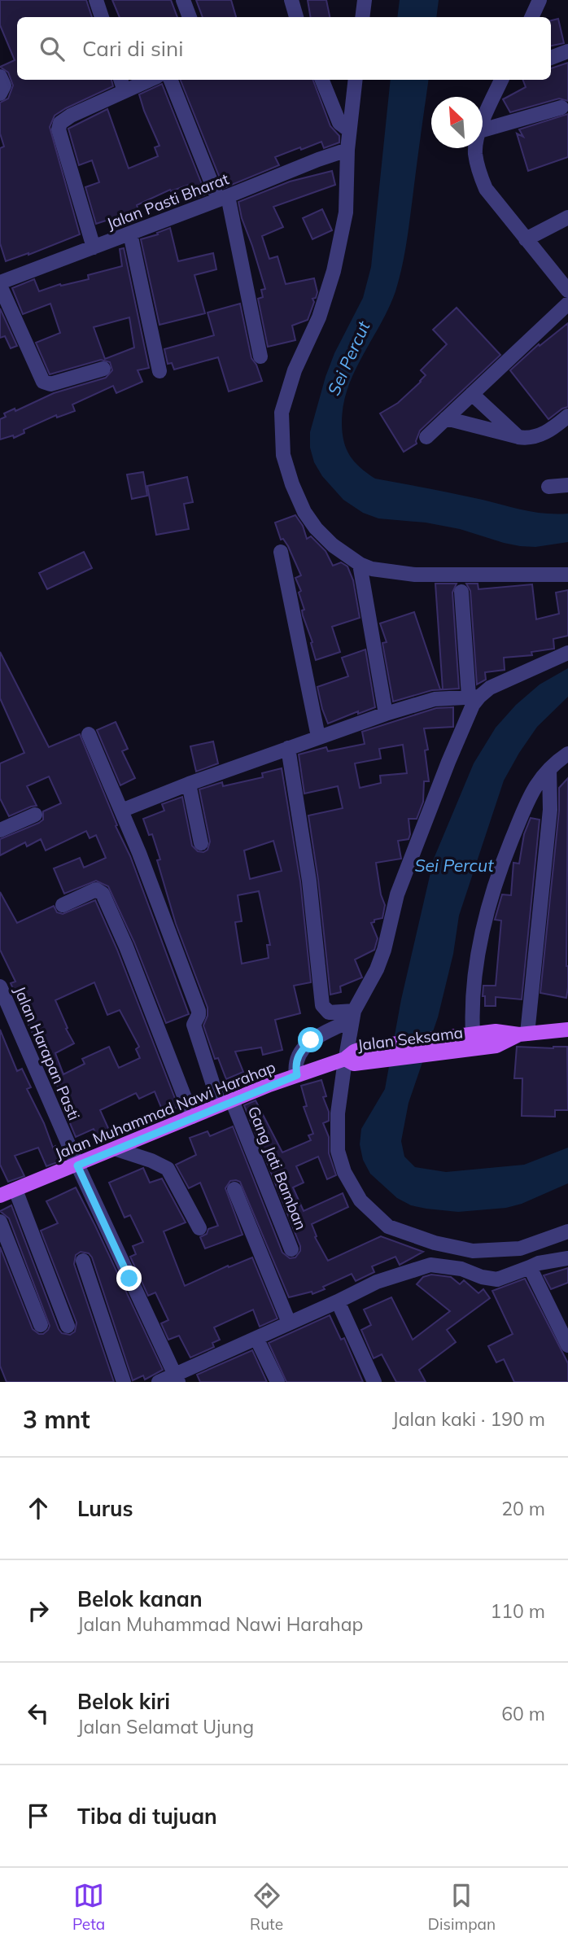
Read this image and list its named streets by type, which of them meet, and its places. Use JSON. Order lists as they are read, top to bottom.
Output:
{
  "streets": {
    "main road": ["Jalan Seksama", "Jalan Muhammad Nawi Harahap"],
    "street": ["Jalan Pasti Bharat", "Jalan Harapan Pasti", "Gang Jati Bamban"]
  },
  "crossings": [
    ["Jalan Seksama", "Jalan Muhammad Nawi Harahap"],
    ["Jalan Harapan Pasti", "Jalan Muhammad Nawi Harahap"],
    ["Jalan Muhammad Nawi Harahap", "Gang Jati Bamban"]
  ],
  "water": ["Sei Percut"],
  "north": "top left",
  "page": {
    "search": "Cari di sini",
    "heading": ["3 mnt", "Jalan kaki · 190 m"],
    "list": [
      ["Lurus", "20 m"],
      ["Belok kanan", "Jalan Muhammad Nawi Harahap", "110 m"],
      ["Belok kiri", "Jalan Selamat Ujung", "60 m"],
      "Tiba di tujuan"
    ],
    "nav": ["Peta", "Rute", "Disimpan"]
  }
}
